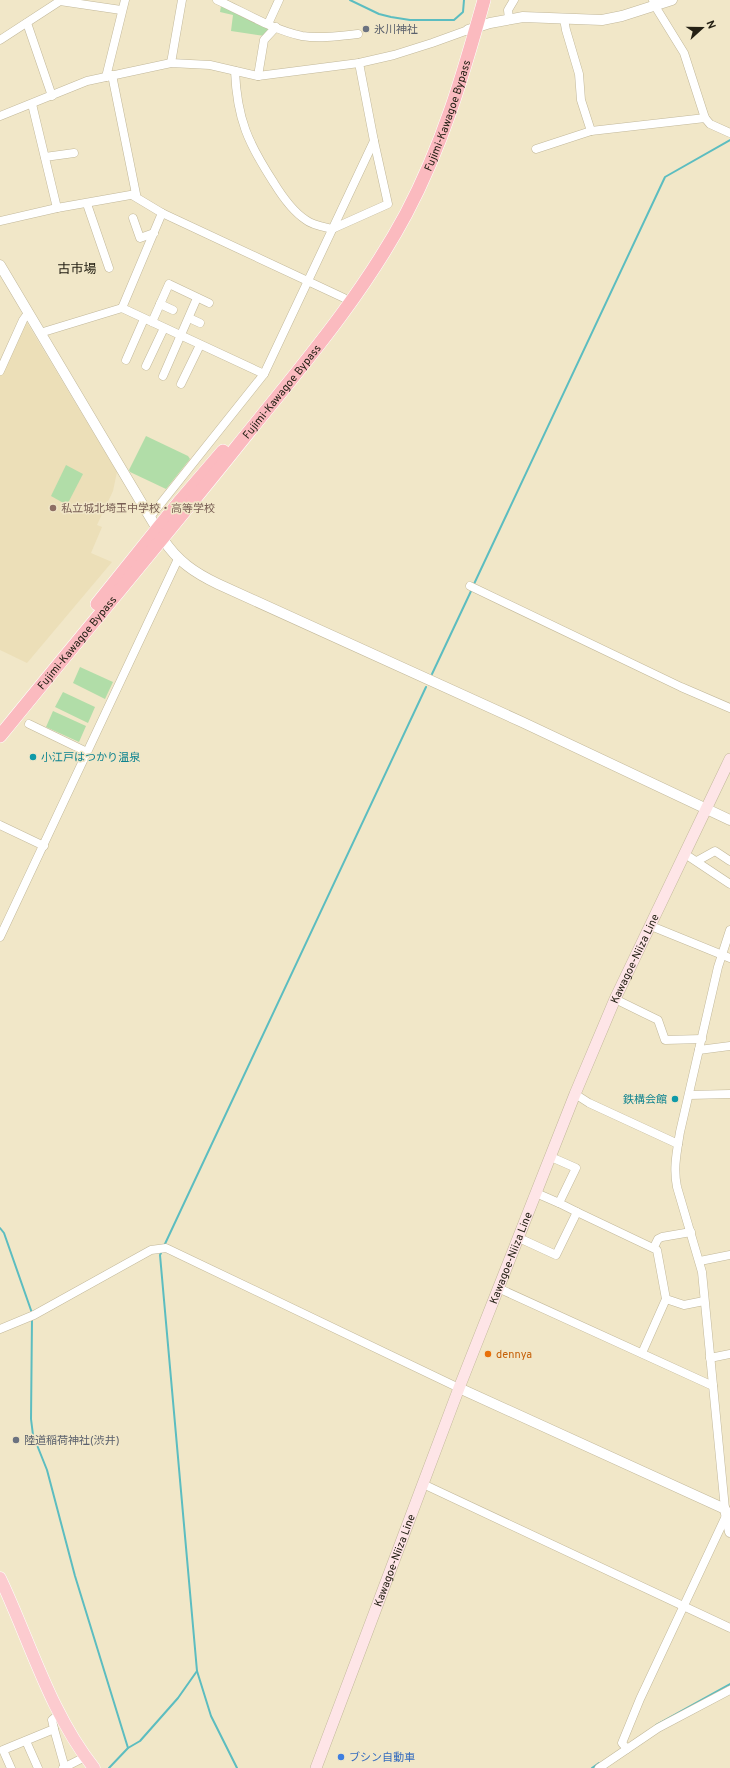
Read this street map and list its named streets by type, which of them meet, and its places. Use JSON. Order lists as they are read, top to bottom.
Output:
{
  "streets": {
    "highway": ["Fujimi-Kawagoe Bypass"],
    "main road": ["Kawagoe-Niiza Line"]
  },
  "districts": ["古市場"],
  "places": [
    "氷川神社",
    "私立城北埼玉中学校・高等学校",
    "小江戸はつかり温泉",
    "鉄構会館",
    "dennya",
    "陸道稲荷神社(渋井)",
    "ブシン自動車"
  ],
  "north": "right"
}
